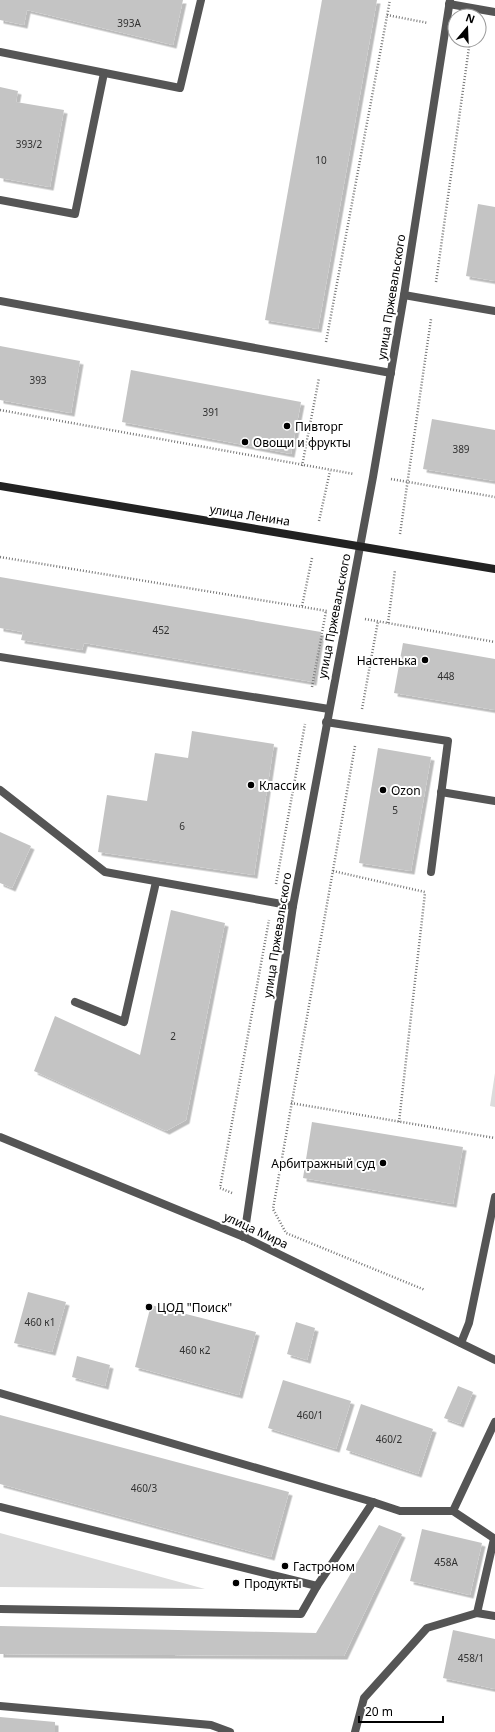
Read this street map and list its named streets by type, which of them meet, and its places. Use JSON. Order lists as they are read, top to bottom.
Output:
{
  "streets": {
    "main road": ["улица Ленина"],
    "street": ["улица Пржевальского", "улица Мира"]
  },
  "crossings": [
    ["улица Пржевальского", "улица Ленина"],
    ["улица Пржевальского", "улица Мира"]
  ],
  "places": [
    "Пивторг",
    "Овощи и фрукты",
    "Настенька",
    "Классик",
    "Ozon",
    "Арбитражный суд",
    "ЦОД \"Поиск\"",
    "Гастроном",
    "Продукты"
  ],
  "house_numbers": [
    "393А",
    "393/2",
    "10",
    "393",
    "391",
    "389",
    "452",
    "448",
    "5",
    "6",
    "2",
    "460 к1",
    "460 к2",
    "460/1",
    "460/2",
    "460/3",
    "458А",
    "458/1"
  ],
  "scale_bar": "20 m",
  "north": "top"
}
